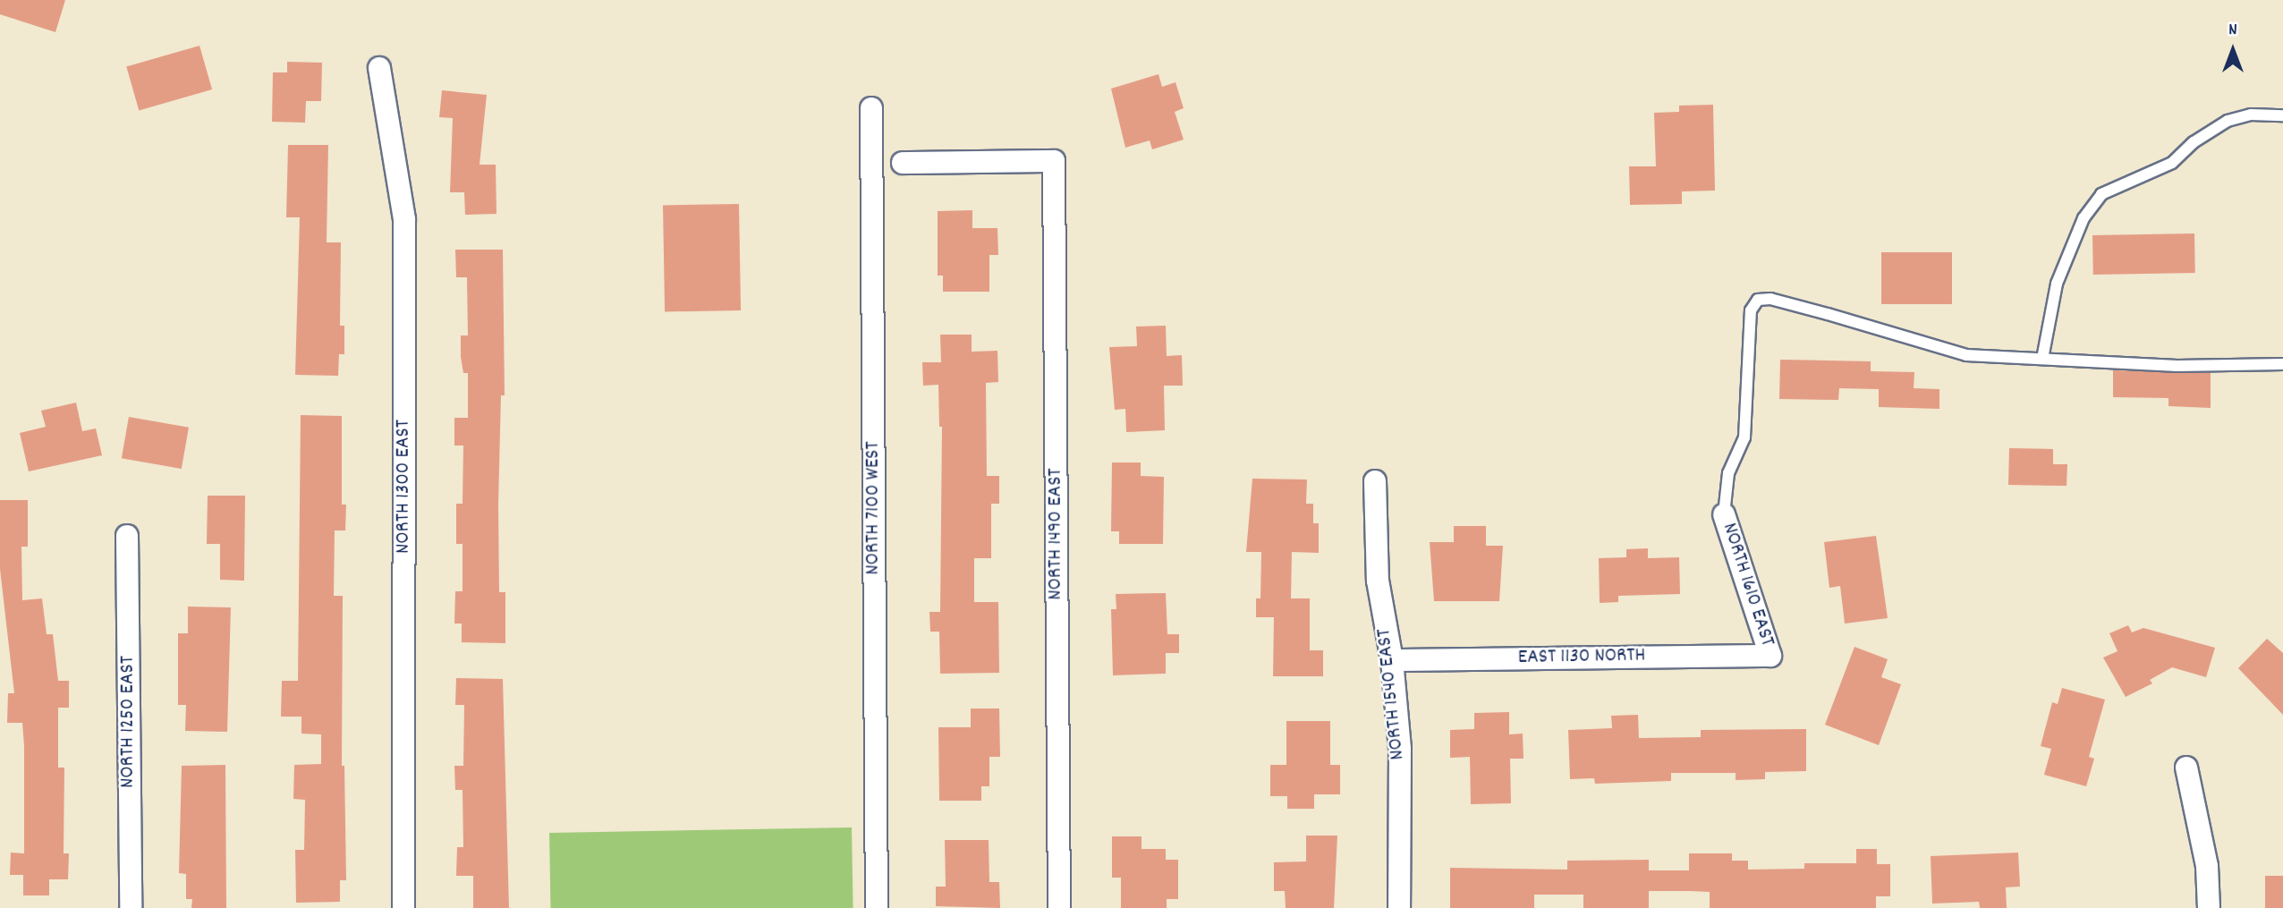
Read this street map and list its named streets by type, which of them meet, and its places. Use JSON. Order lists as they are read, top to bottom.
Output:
{
  "streets": {
    "street": [
      "NORTH 1300 EAST",
      "NORTH 7100 WEST",
      "NORTH 1490 EAST",
      "NORTH 1610 EAST",
      "EAST 1130 NORTH",
      "NORTH 1540 EAST",
      "NORTH 1250 EAST"
    ]
  },
  "crossings": [
    ["NORTH 1610 EAST", "EAST 1130 NORTH"],
    ["EAST 1130 NORTH", "NORTH 1540 EAST"]
  ],
  "north": "top"
}
